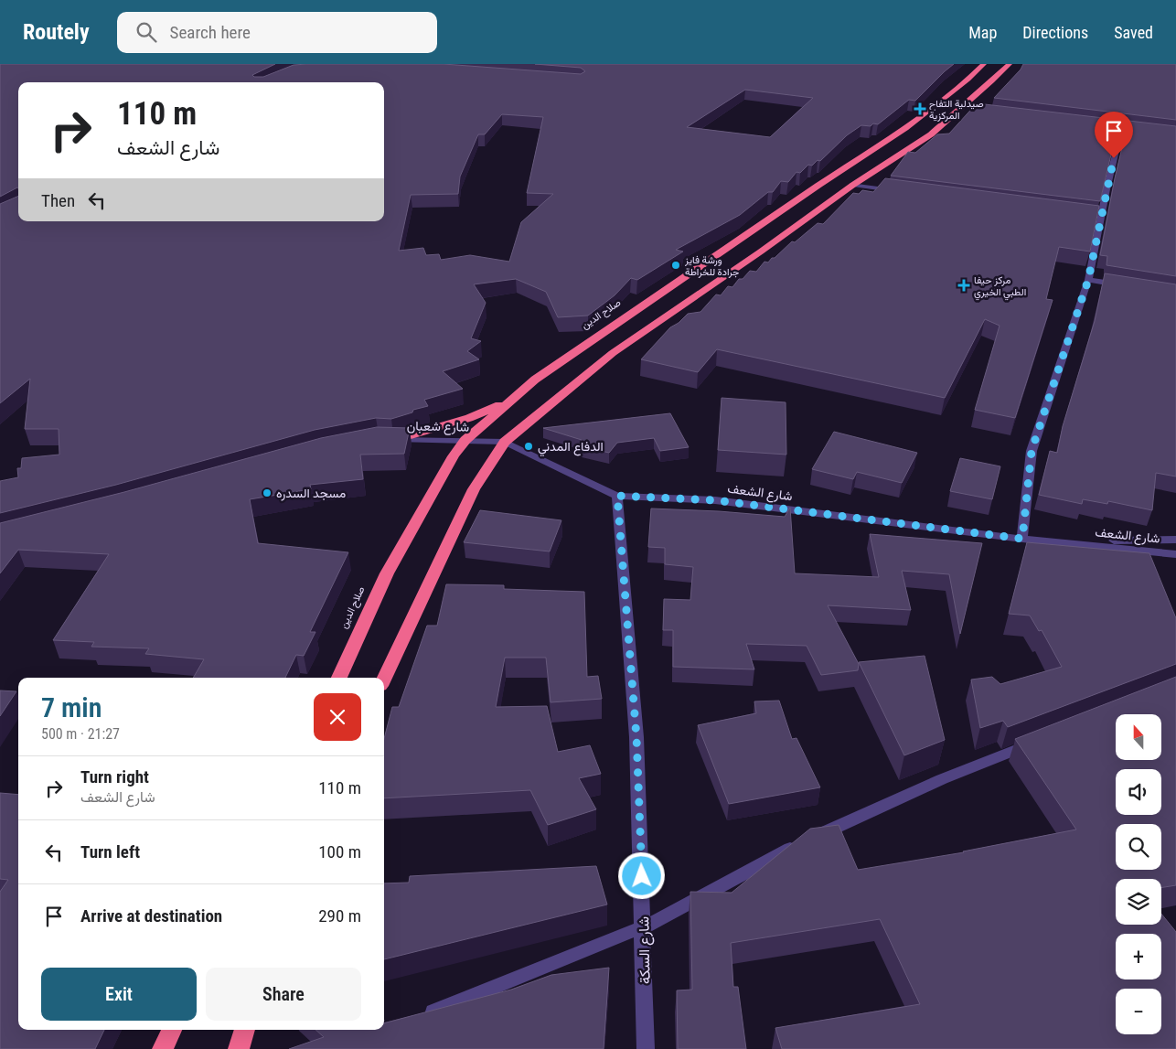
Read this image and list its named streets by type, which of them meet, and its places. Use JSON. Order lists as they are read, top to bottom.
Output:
{
  "streets": {
    "highway": ["صلاح الدين"],
    "street": ["شارع شعبان", "شارع الشعف", "شارع السكة"]
  },
  "crossings": [
    ["صلاح الدين", "شارع شعبان"],
    ["شارع شعبان", "شارع الشعف"],
    ["شارع الشعف", "شارع السكة"]
  ],
  "places": {
    "health": ["صيدلية التفاح المركزية", "مركز حيفا الطبي الخيري"],
    "other": ["ورشة فايز جرادة للخراطة", "الدفاع المدني", "مسجد السدره"]
  },
  "north": "top",
  "page": {
    "header": "Routely",
    "search": "Search here",
    "nav": ["Map", "Directions", "Saved"],
    "turn": ["110 m", "شارع الشعف"],
    "then": "Then",
    "heading": ["7 min", "500 m · 21:27"],
    "map_buttons": ["+", "−"],
    "list": [
      {
        "name": "Turn right",
        "note": "شارع الشعف",
        "value": "110 m"
      },
      {
        "name": "Turn left",
        "value": "100 m"
      },
      {
        "name": "Arrive at destination",
        "value": "290 m"
      }
    ],
    "buttons": ["Exit", "Share"]
  }
}
